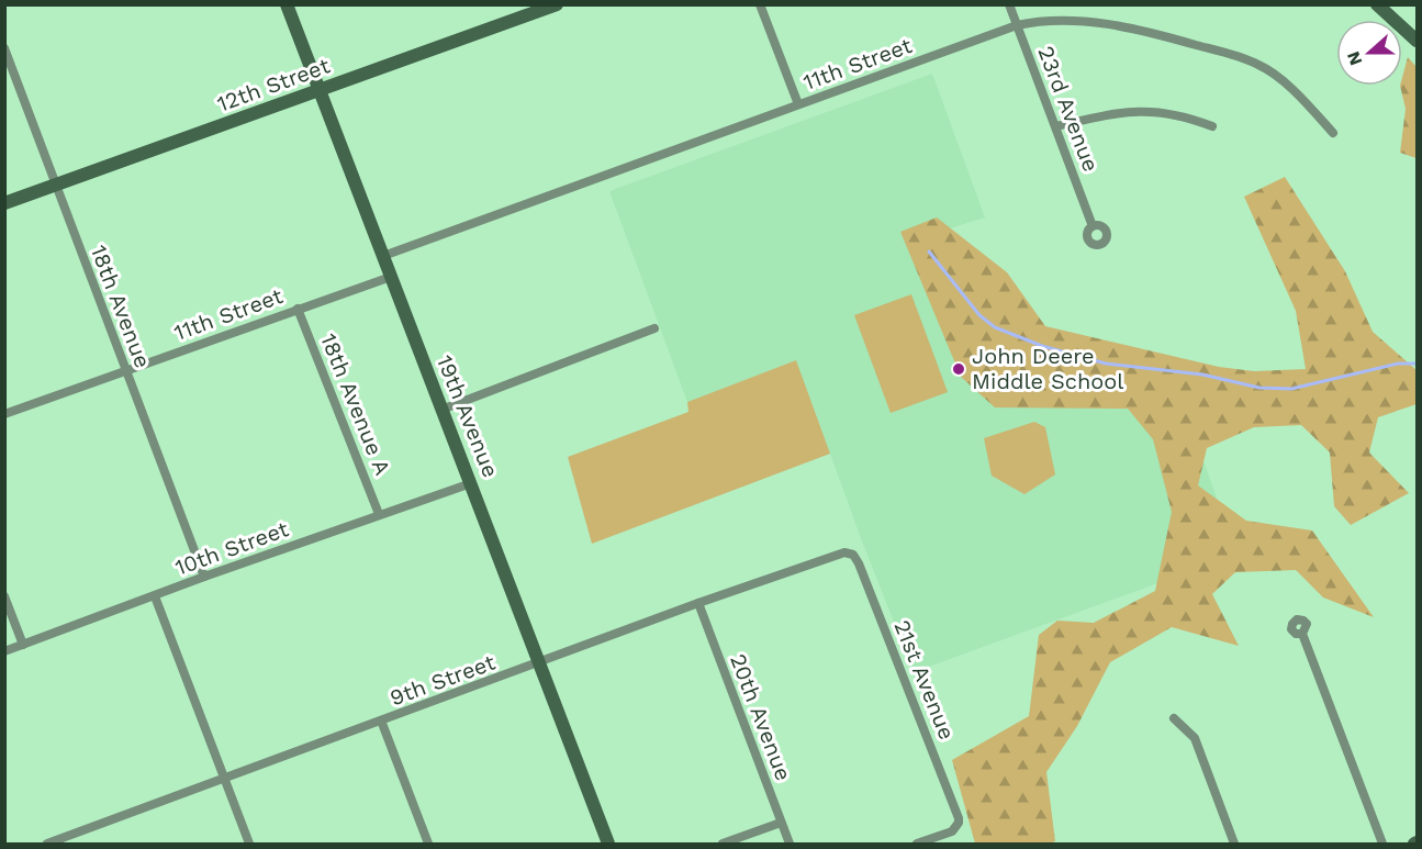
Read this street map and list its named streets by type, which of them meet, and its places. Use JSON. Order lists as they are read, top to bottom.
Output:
{
  "streets": {
    "street": [
      "11th Street",
      "12th Street",
      "23rd Avenue",
      "18th Avenue",
      "18th Avenue A",
      "19th Avenue",
      "10th Street",
      "9th Street",
      "21st Avenue",
      "20th Avenue"
    ]
  },
  "crossings": [
    ["11th Street", "23rd Avenue"],
    ["11th Street", "18th Avenue"],
    ["11th Street", "18th Avenue A"],
    ["11th Street", "19th Avenue"],
    ["12th Street", "18th Avenue"],
    ["12th Street", "19th Avenue"],
    ["18th Avenue", "10th Street"],
    ["18th Avenue A", "10th Street"],
    ["19th Avenue", "10th Street"],
    ["19th Avenue", "9th Street"],
    ["9th Street", "21st Avenue"],
    ["9th Street", "20th Avenue"]
  ],
  "places": ["John Deere Middle School"],
  "north": "left"
}
